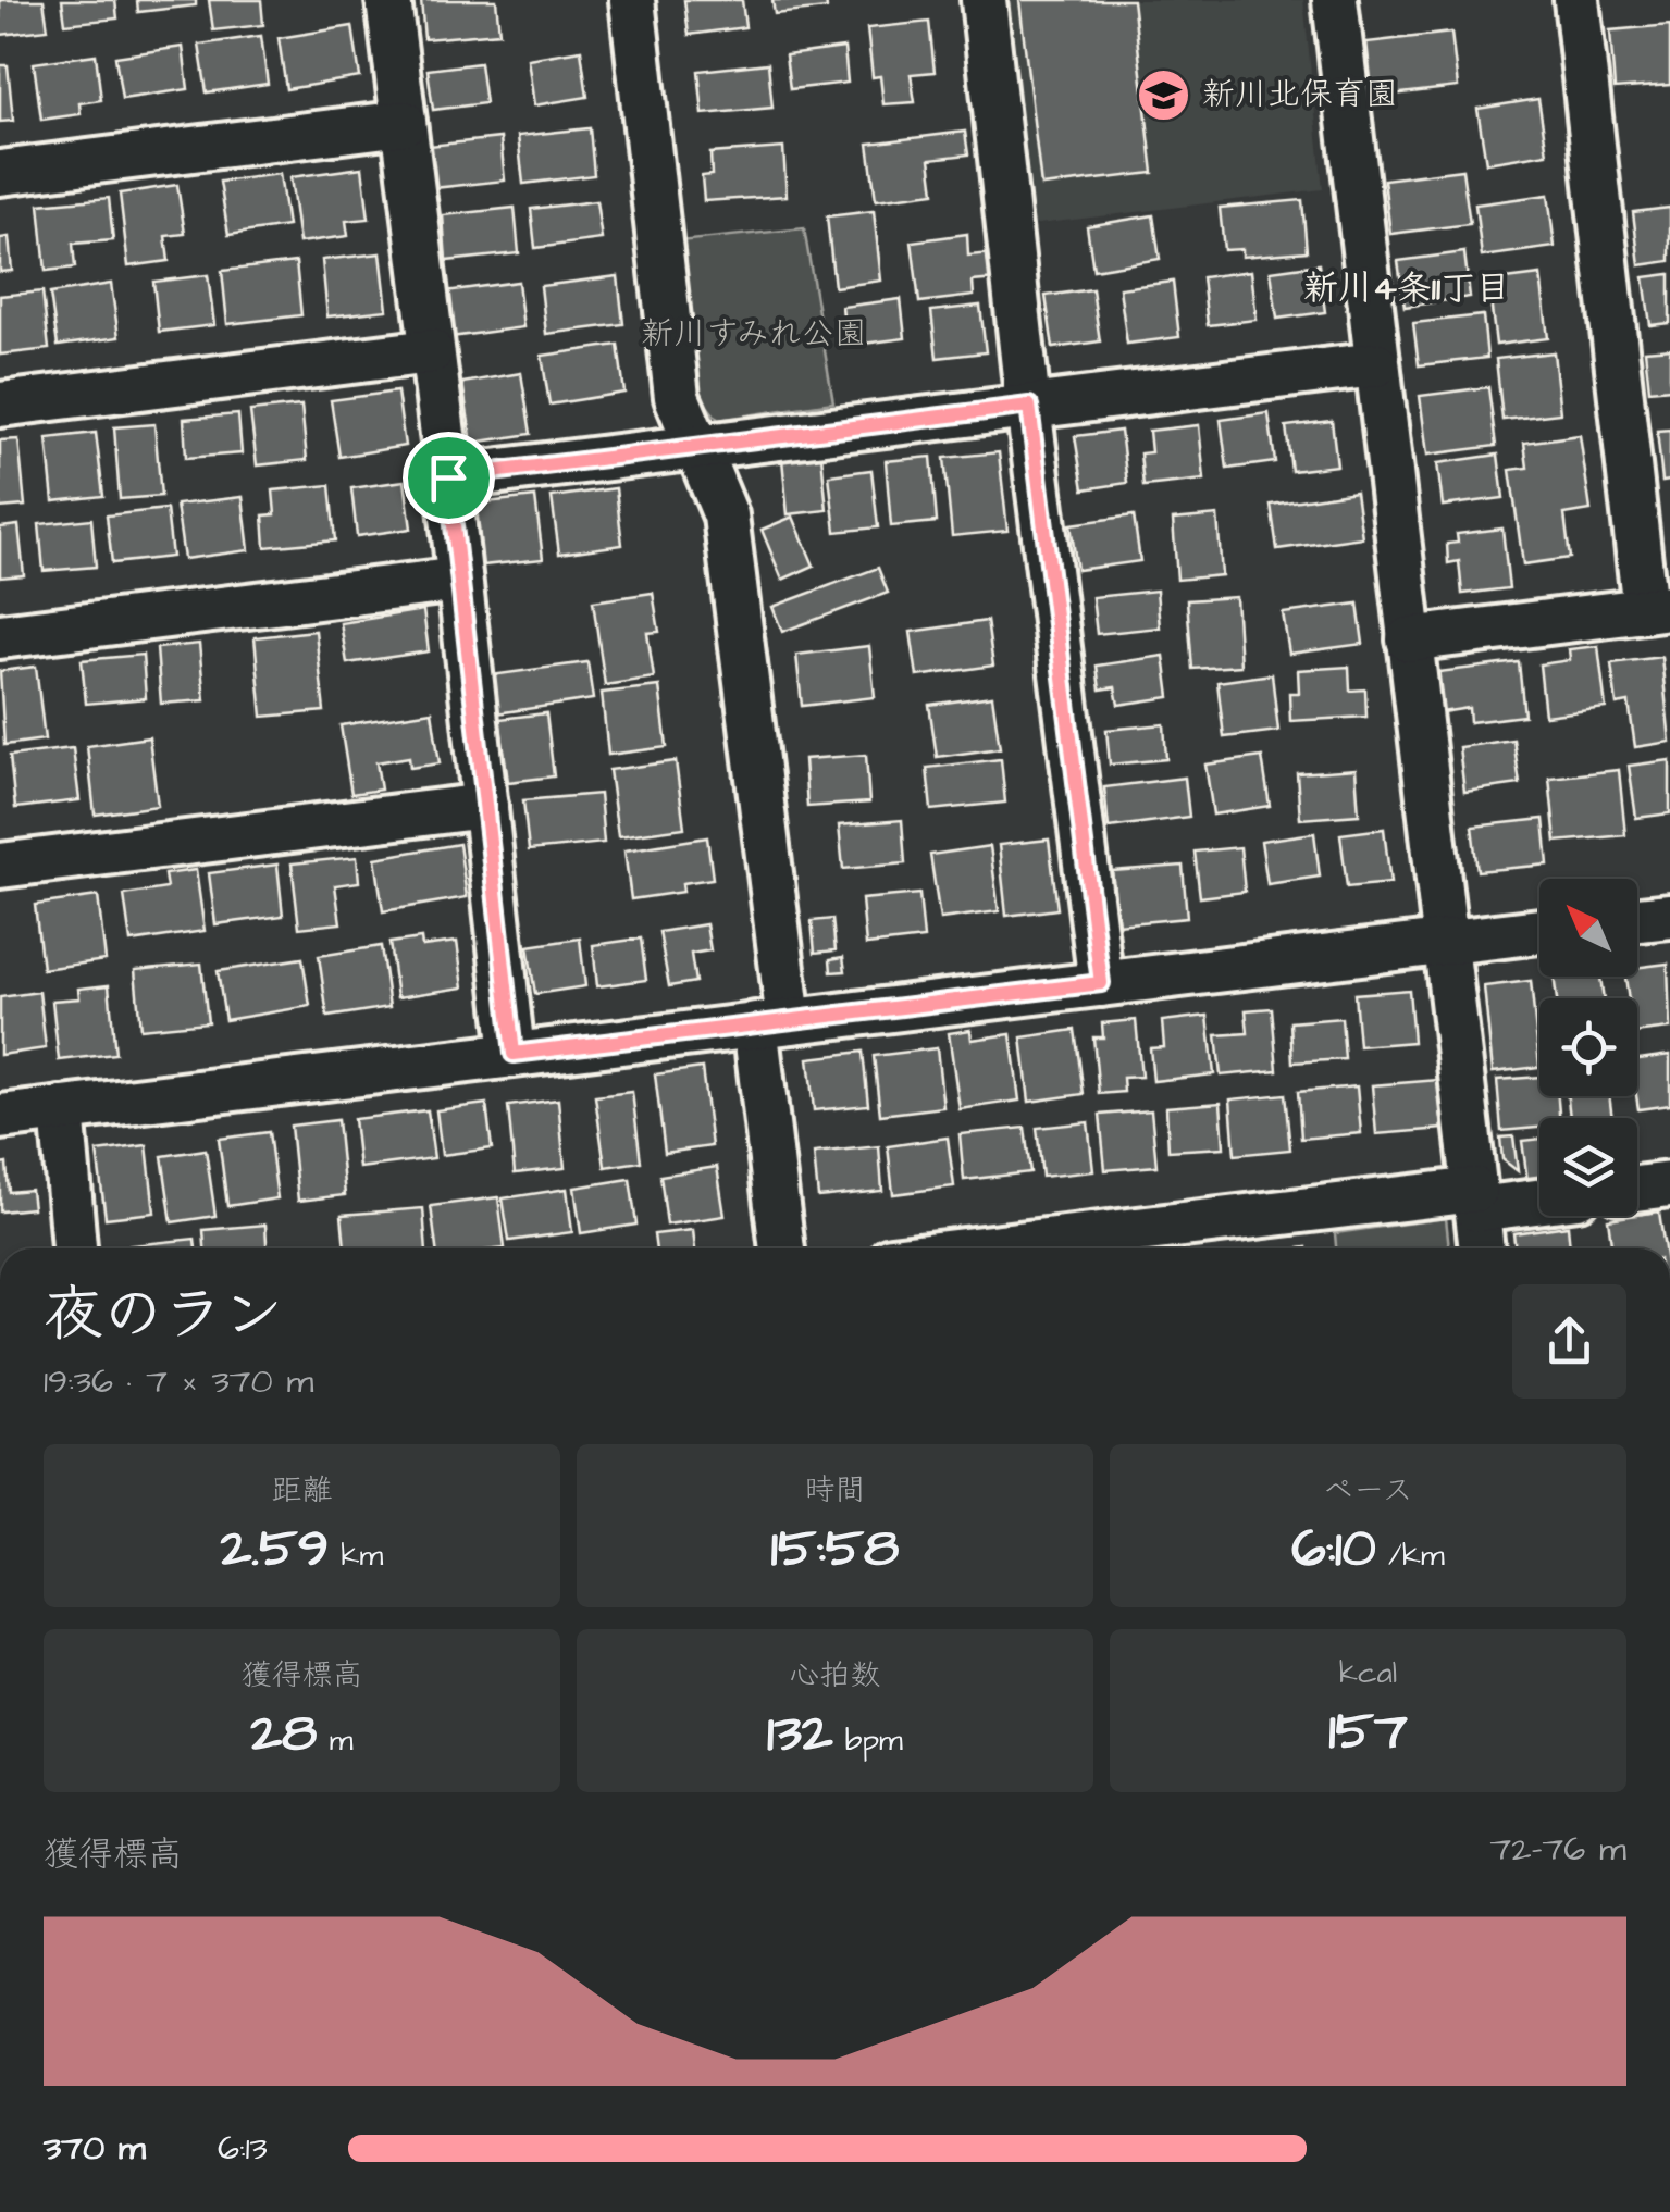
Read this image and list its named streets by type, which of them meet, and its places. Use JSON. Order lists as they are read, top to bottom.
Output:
{
  "districts": ["新川4条11丁目"],
  "parks": ["新川すみれ公園"],
  "places": {
    "school or university": ["新川北保育園"]
  },
  "north": "top left",
  "page": {
    "heading": ["夜のラン", "19:36 · 7 × 370 m"],
    "stats": [
      ["距離", "2.59 km"],
      ["時間", "15:58"],
      ["ペース", "6:10 /km"],
      ["獲得標高", "28 m"],
      ["心拍数", "132 bpm"],
      ["kcal", "157"]
    ],
    "chart": ["獲得標高", "72–76 m"],
    "list": [
      {
        "name": "370 m",
        "note": "6:13"
      }
    ]
  }
}
